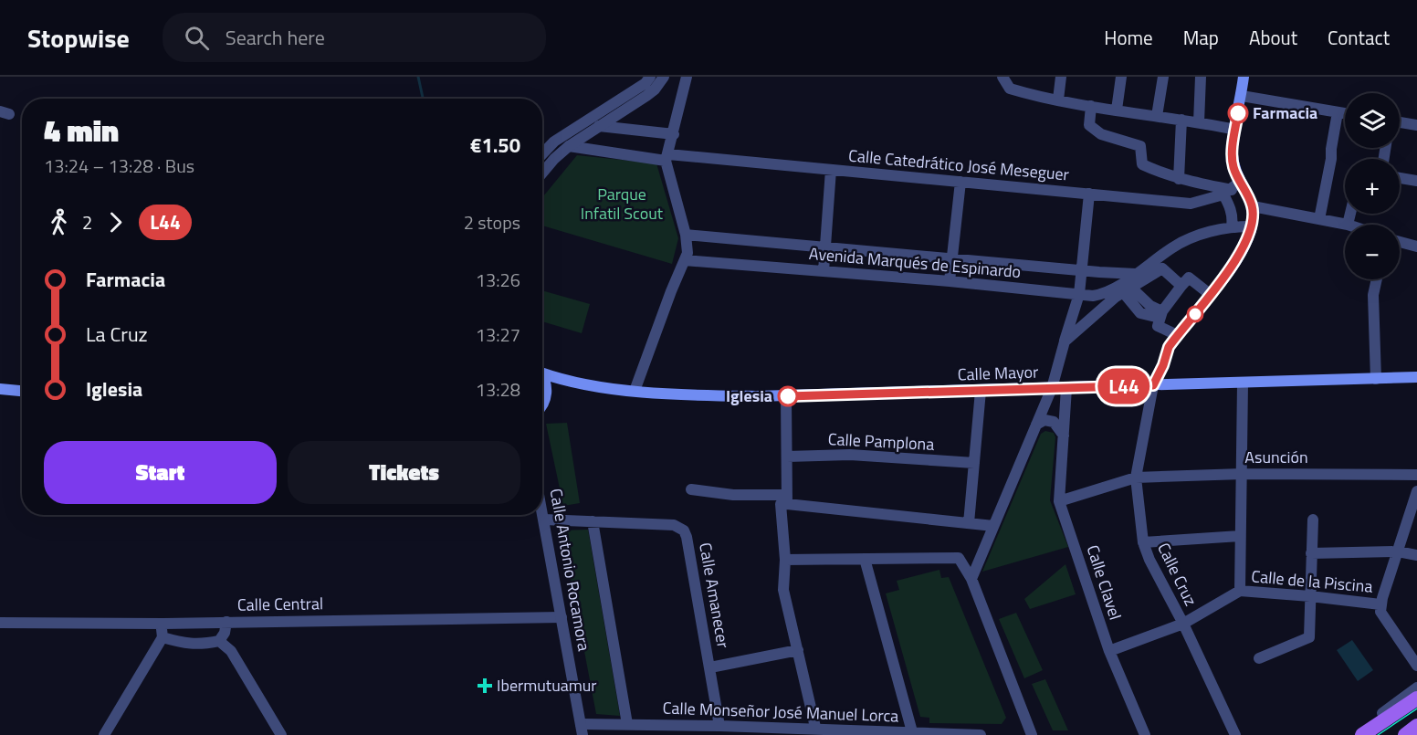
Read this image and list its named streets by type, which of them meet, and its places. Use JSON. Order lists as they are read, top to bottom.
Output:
{
  "streets": {
    "main road": ["Calle Mayor"],
    "street": [
      "Calle Catedrático José Meseguer",
      "Avenida Marqués de Espinardo",
      "Calle Pamplona",
      "Asunción",
      "Calle Antonio Rocamora",
      "Calle Cruz",
      "Calle de la Piscina",
      "Calle Clavel",
      "Calle Amanecer",
      "Calle Central",
      "Calle Monseñor José Manuel Lorca"
    ]
  },
  "crossings": [
    ["Calle Mayor", "Calle Cruz"],
    ["Calle Mayor", "Calle Clavel"],
    ["Asunción", "Calle Cruz"],
    ["Asunción", "Calle Clavel"],
    ["Calle Antonio Rocamora", "Calle Central"],
    ["Calle Antonio Rocamora", "Calle Monseñor José Manuel Lorca"],
    ["Calle Amanecer", "Calle Monseñor José Manuel Lorca"]
  ],
  "parks": ["Parque Infatil Scout"],
  "places": {
    "other": ["Farmacia", "Iglesia"],
    "health": ["Ibermutuamur"]
  },
  "lines": ["bus line L44"],
  "page": {
    "header": "Stopwise",
    "search": "Search here",
    "nav": [
      "Home",
      "Map",
      "About",
      "Contact"
    ],
    "on_map": "L44",
    "map_buttons": ["+", "−"],
    "heading": ["4 min", "13:24 – 13:28 · Bus", "€1.50"],
    "legs": ["2", "L44", "2 stops"],
    "list": [
      {
        "name": "Farmacia",
        "value": "13:26"
      },
      {
        "name": "La Cruz",
        "value": "13:27"
      },
      {
        "name": "Iglesia",
        "value": "13:28"
      }
    ],
    "buttons": ["Start", "Tickets"]
  }
}
